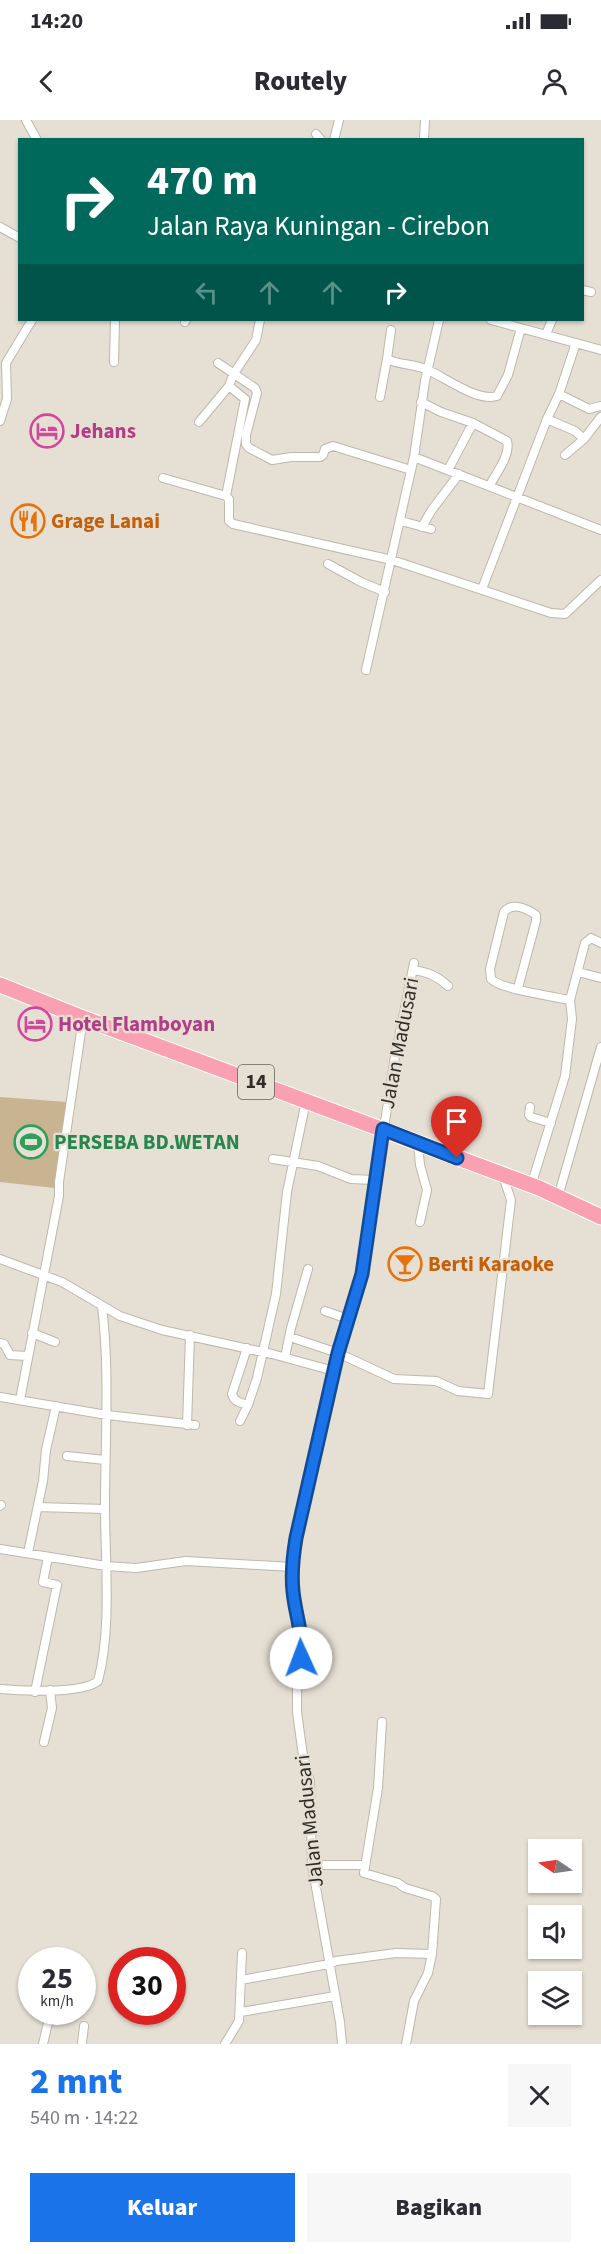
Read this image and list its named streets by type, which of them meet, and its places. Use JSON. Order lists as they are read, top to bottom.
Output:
{
  "streets": {
    "highway": ["14"],
    "street": ["Jalan Madusari"]
  },
  "crossings": [
    ["Jalan Madusari", "14"]
  ],
  "places": {
    "hotel": ["Jehans", "Hotel Flamboyan"],
    "restaurant": ["Grage Lanai"],
    "sports": ["PERSEBA BD.WETAN"],
    "bar": ["Berti Karaoke"]
  },
  "north": "left",
  "page": {
    "status": "14:20",
    "header": "Routely",
    "turn": ["470 m", "Jalan Raya Kuningan - Cirebon"],
    "speed": "25 km/h",
    "limit": "30",
    "heading": ["2 mnt", "540 m · 14:22"],
    "buttons": ["Keluar", "Bagikan"]
  }
}
